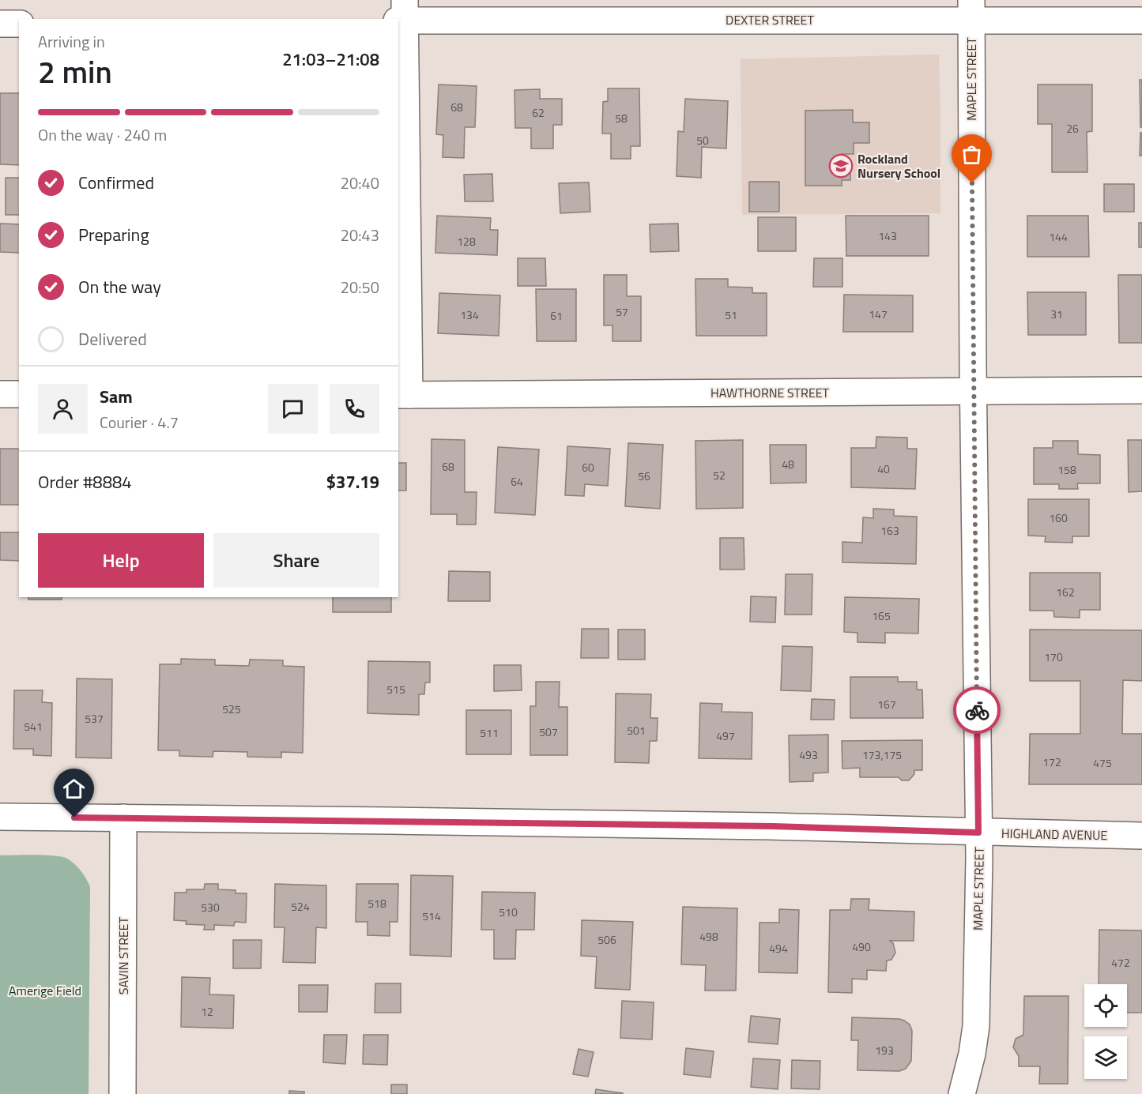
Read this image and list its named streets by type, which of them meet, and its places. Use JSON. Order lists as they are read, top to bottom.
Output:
{
  "streets": {
    "street": [
      "DEXTER STREET",
      "MAPLE STREET",
      "HAWTHORNE STREET",
      "HIGHLAND AVENUE",
      "SAVIN STREET"
    ]
  },
  "crossings": [
    ["DEXTER STREET", "MAPLE STREET"],
    ["MAPLE STREET", "HAWTHORNE STREET"],
    ["MAPLE STREET", "HIGHLAND AVENUE"],
    ["HIGHLAND AVENUE", "SAVIN STREET"]
  ],
  "parks": ["Amerige Field"],
  "places": {
    "school or university": ["Rockland Nursery School"]
  },
  "house_numbers": [
    "68",
    "62",
    "58",
    "26",
    "50",
    "143",
    "144",
    "128",
    "57",
    "147",
    "31",
    "134",
    "51",
    "61",
    "48",
    "68",
    "60",
    "40",
    "158",
    "52",
    "56",
    "64",
    "160",
    "163",
    "162",
    "165",
    "170",
    "515",
    "167",
    "525",
    "537",
    "541",
    "501",
    "507",
    "511",
    "497",
    "493",
    "173,175",
    "172",
    "475",
    "518",
    "524",
    "530",
    "510",
    "514",
    "498",
    "506",
    "490",
    "494",
    "472",
    "12",
    "193"
  ],
  "page": {
    "heading": ["2 min", "Arriving in", "21:03–21:08"],
    "panel": [
      "Sam",
      "Courier · 4.7",
      "Order #8884",
      "$37.19"
    ],
    "bar": "On the way · 240 m",
    "list": [
      ["Confirmed", "20:40"],
      ["Preparing", "20:43"],
      ["On the way", "20:50"],
      "Delivered"
    ],
    "buttons": ["Help", "Share"]
  }
}
